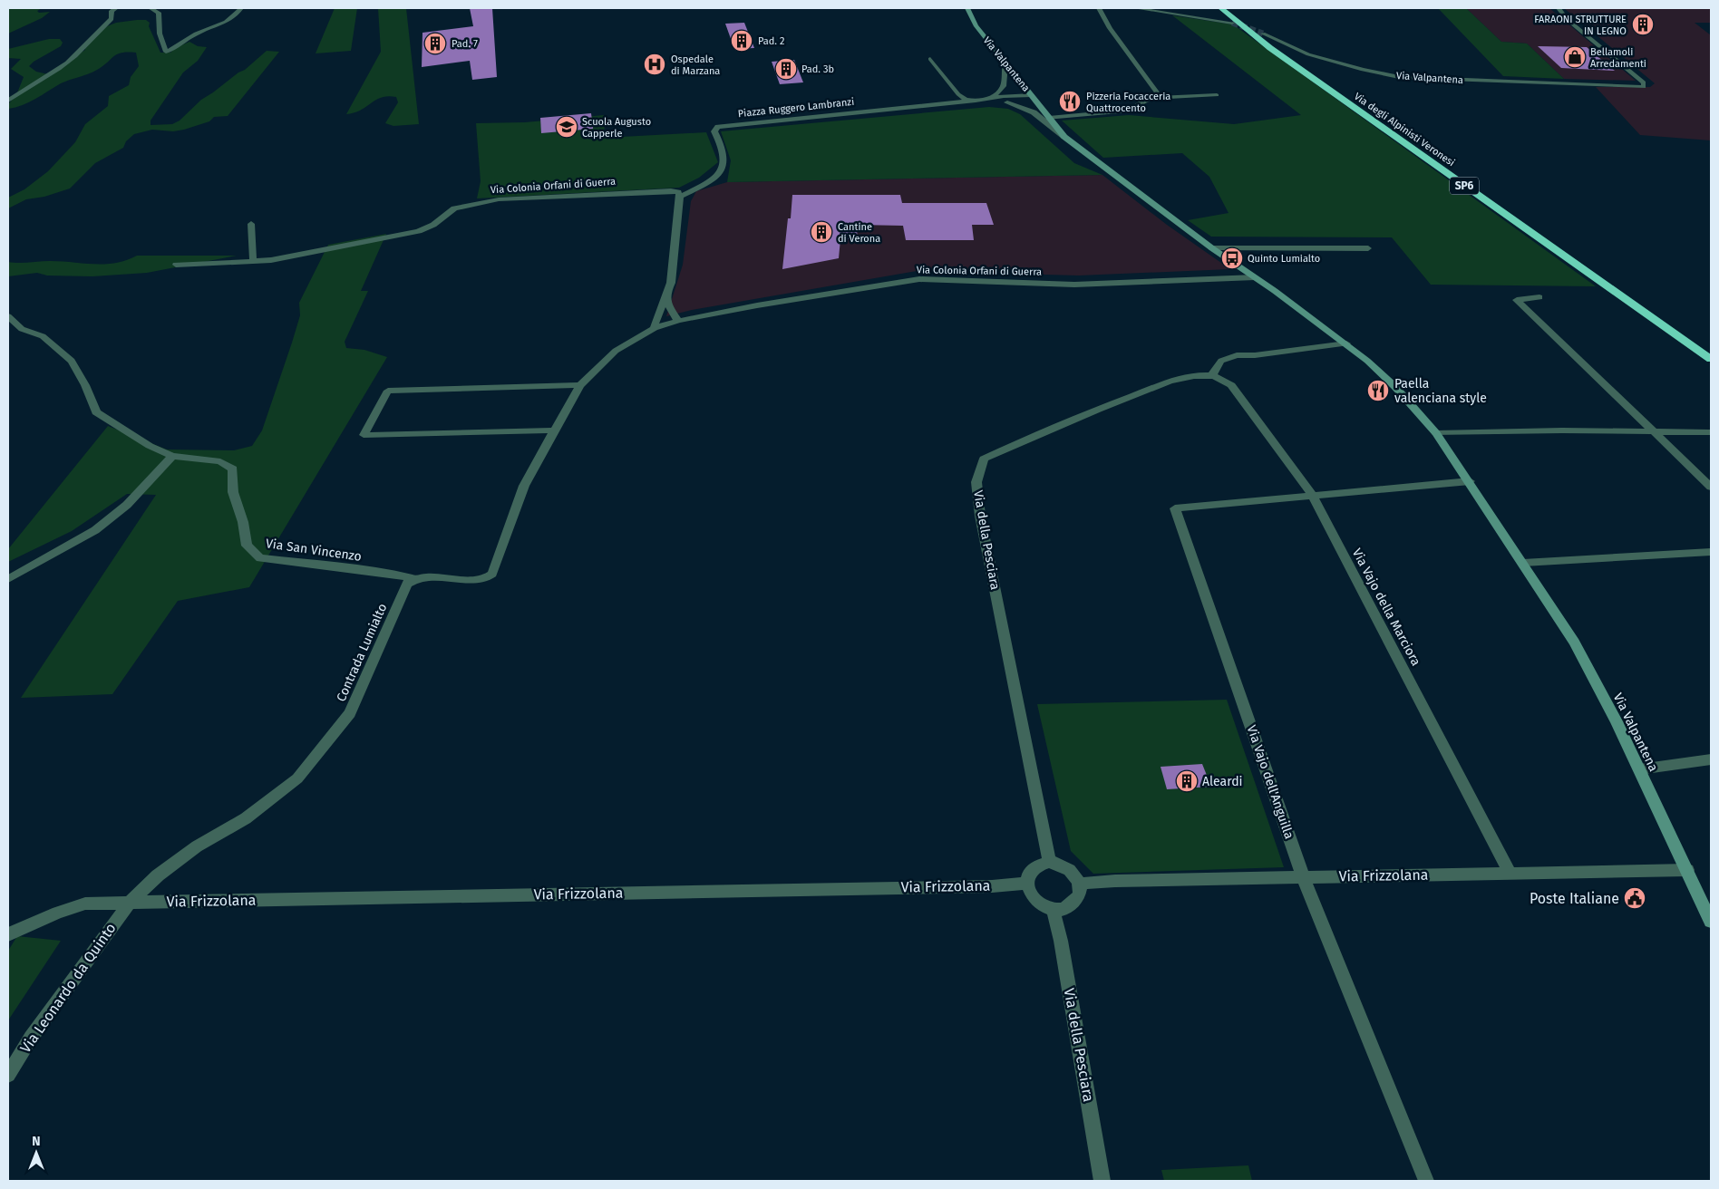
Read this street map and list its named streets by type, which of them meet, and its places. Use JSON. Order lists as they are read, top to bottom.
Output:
{
  "streets": {
    "highway": ["Via degli Alpinisti Veronesi", "SP6"],
    "street": [
      "Via Valpantena",
      "Piazza Ruggero Lambranzi",
      "Via Colonia Orfani di Guerra",
      "Via della Pesciara",
      "Via San Vincenzo",
      "Via Vajo della Marciora",
      "Contrada Lumialto",
      "Via Vajo dell'Anguilla",
      "Via Frizzolana",
      "Via Leonardo da Quinto"
    ]
  },
  "crossings": [
    ["Via Valpantena", "Piazza Ruggero Lambranzi"],
    ["Via Valpantena", "Via Colonia Orfani di Guerra"],
    ["Via Valpantena", "Via Frizzolana"],
    ["Piazza Ruggero Lambranzi", "Via Colonia Orfani di Guerra"],
    ["Via della Pesciara", "Via Vajo della Marciora"],
    ["Via della Pesciara", "Via Frizzolana"],
    ["Via San Vincenzo", "Contrada Lumialto"],
    ["Via Vajo della Marciora", "Via Vajo dell'Anguilla"],
    ["Via Vajo della Marciora", "Via Frizzolana"],
    ["Contrada Lumialto", "Via Frizzolana"],
    ["Contrada Lumialto", "Via Leonardo da Quinto"],
    ["Via Vajo dell'Anguilla", "Via Frizzolana"],
    ["Via Frizzolana", "Via Leonardo da Quinto"]
  ],
  "places": {
    "building": [
      "FARAONI STRUTTURE IN LEGNO",
      "Pad. 2",
      "Pad. 7",
      "Pad. 3b",
      "Cantine di Verona",
      "Aleardi"
    ],
    "shop": ["Bellamoli Arredamenti"],
    "hospital": ["Ospedale di Marzana"],
    "restaurant": ["Pizzeria Focacceria Quattrocento", "Paella valenciana style"],
    "school or university": ["Scuola Augusto Capperle"],
    "bus stop": ["Quinto Lumialto"],
    "public building": ["Poste Italiane"]
  },
  "north": "top"
}
